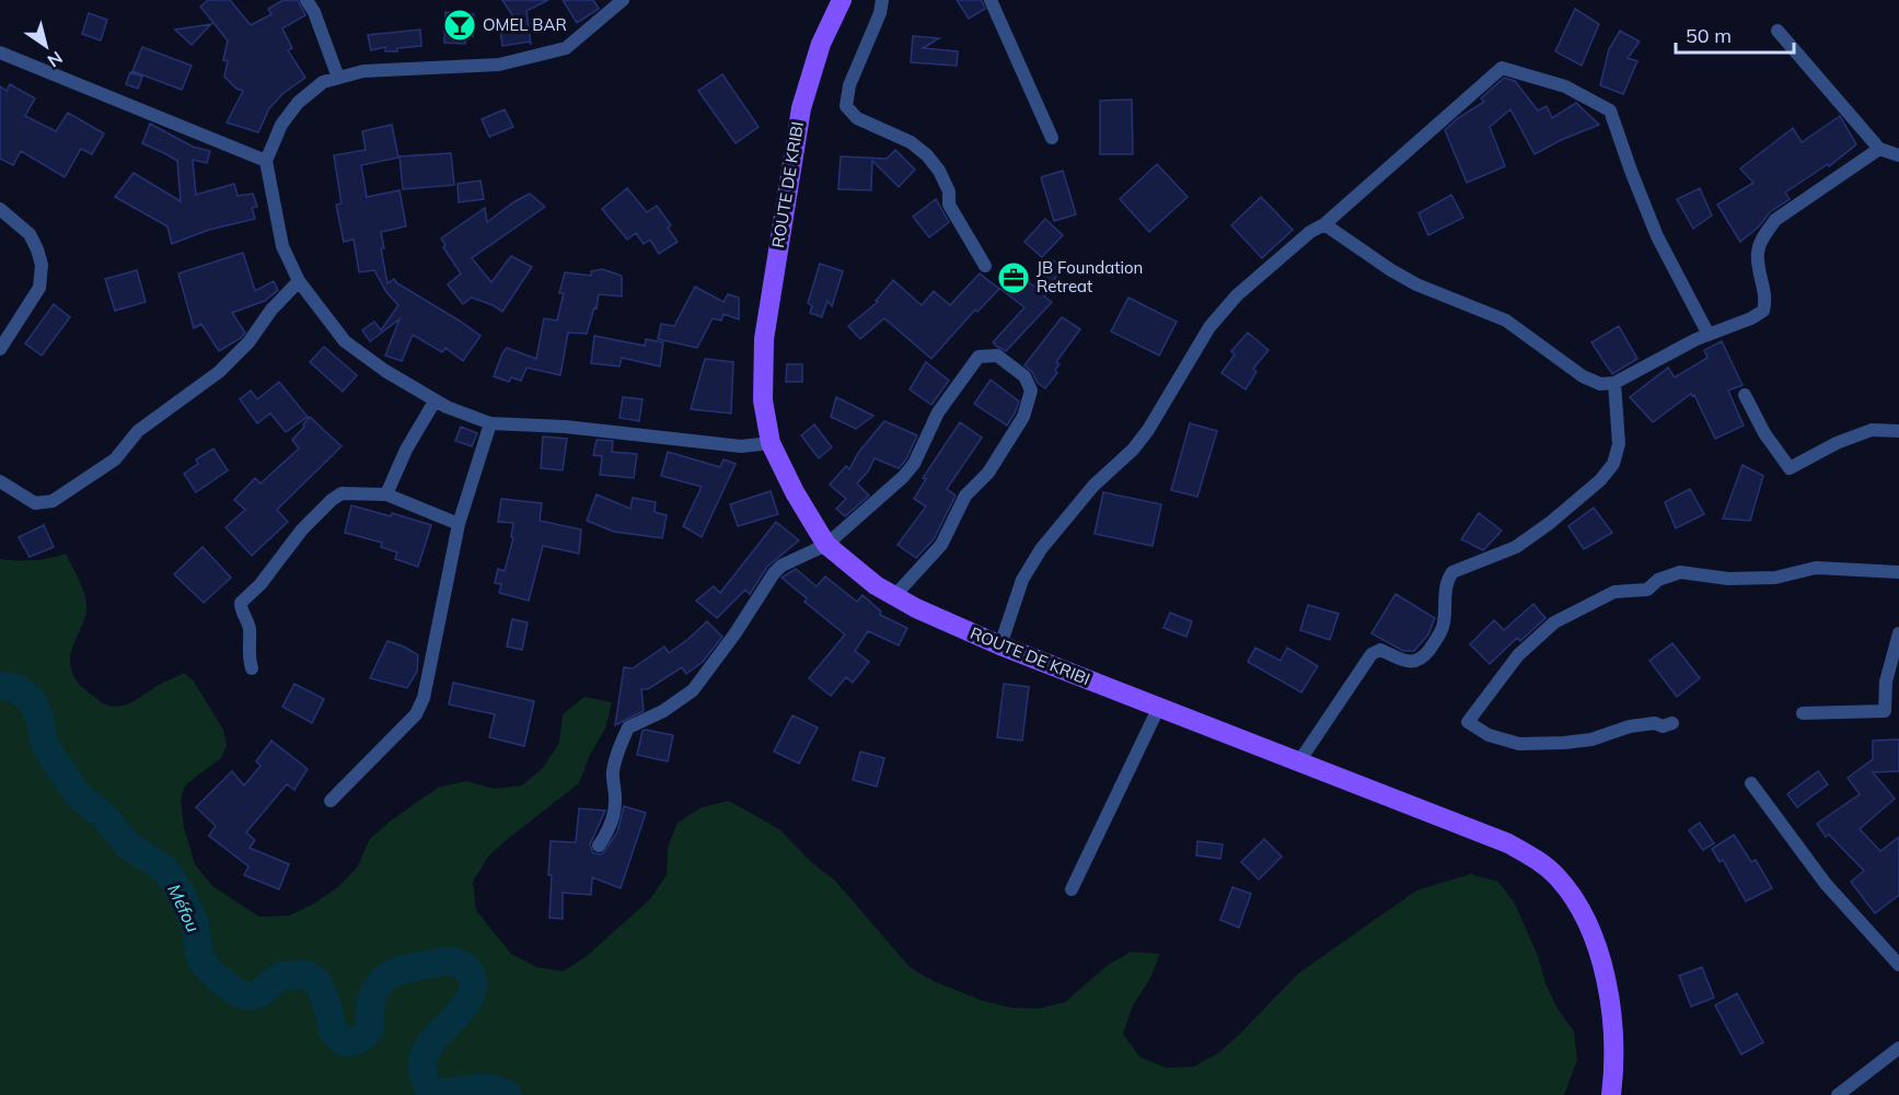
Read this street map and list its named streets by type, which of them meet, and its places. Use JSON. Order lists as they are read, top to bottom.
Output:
{
  "streets": {
    "main road": ["ROUTE DE KRIBI"]
  },
  "water": ["Méfou"],
  "places": {
    "bar": ["OMEL BAR"],
    "office": ["JB Foundation Retreat"]
  },
  "scale_bar": "50 m",
  "north": "bottom right"
}
